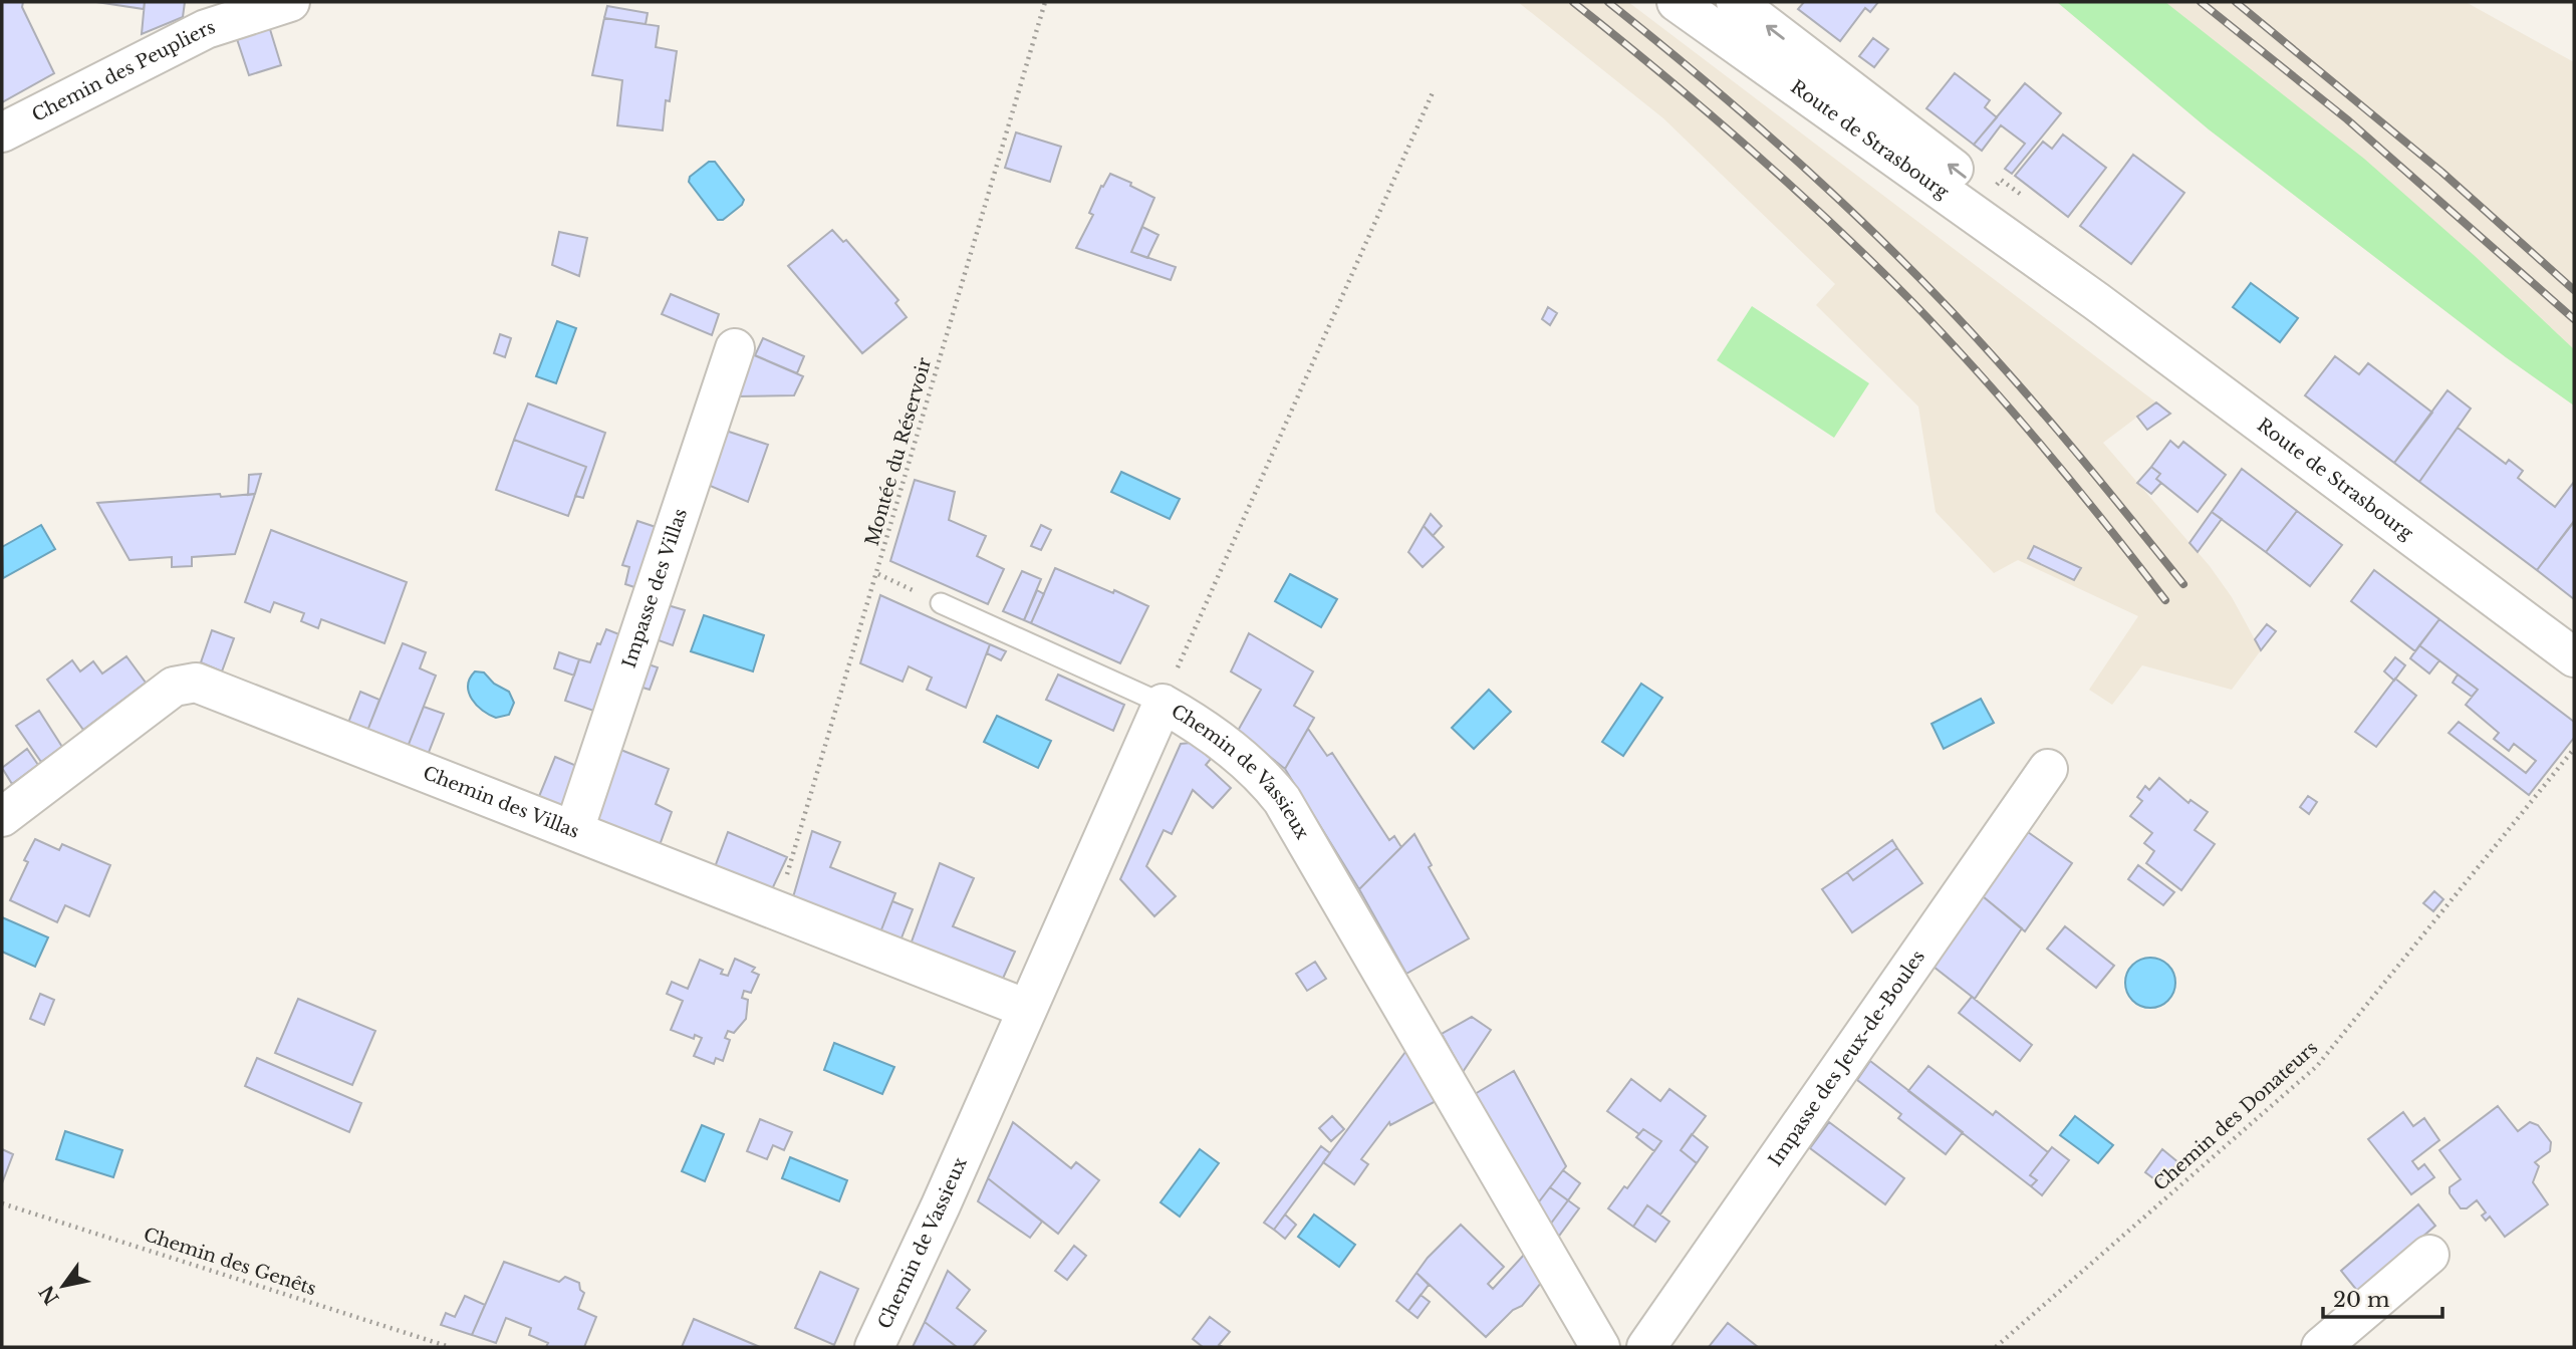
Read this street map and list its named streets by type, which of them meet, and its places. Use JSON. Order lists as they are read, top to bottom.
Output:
{
  "streets": {
    "street": [
      "Chemin des Peupliers",
      "Route de Strasbourg",
      "Impasse des Villas",
      "Chemin de Vassieux",
      "Chemin des Villas",
      "Impasse des Jeux-de-Boules"
    ],
    "path": ["Montée du Réservoir", "Chemin des Donateurs", "Chemin des Genêts"]
  },
  "crossings": [
    ["Montée du Réservoir", "Chemin des Villas"],
    ["Impasse des Villas", "Chemin des Villas"],
    ["Chemin de Vassieux", "Chemin des Villas"]
  ],
  "scale_bar": "20 m",
  "north": "bottom left"
}
